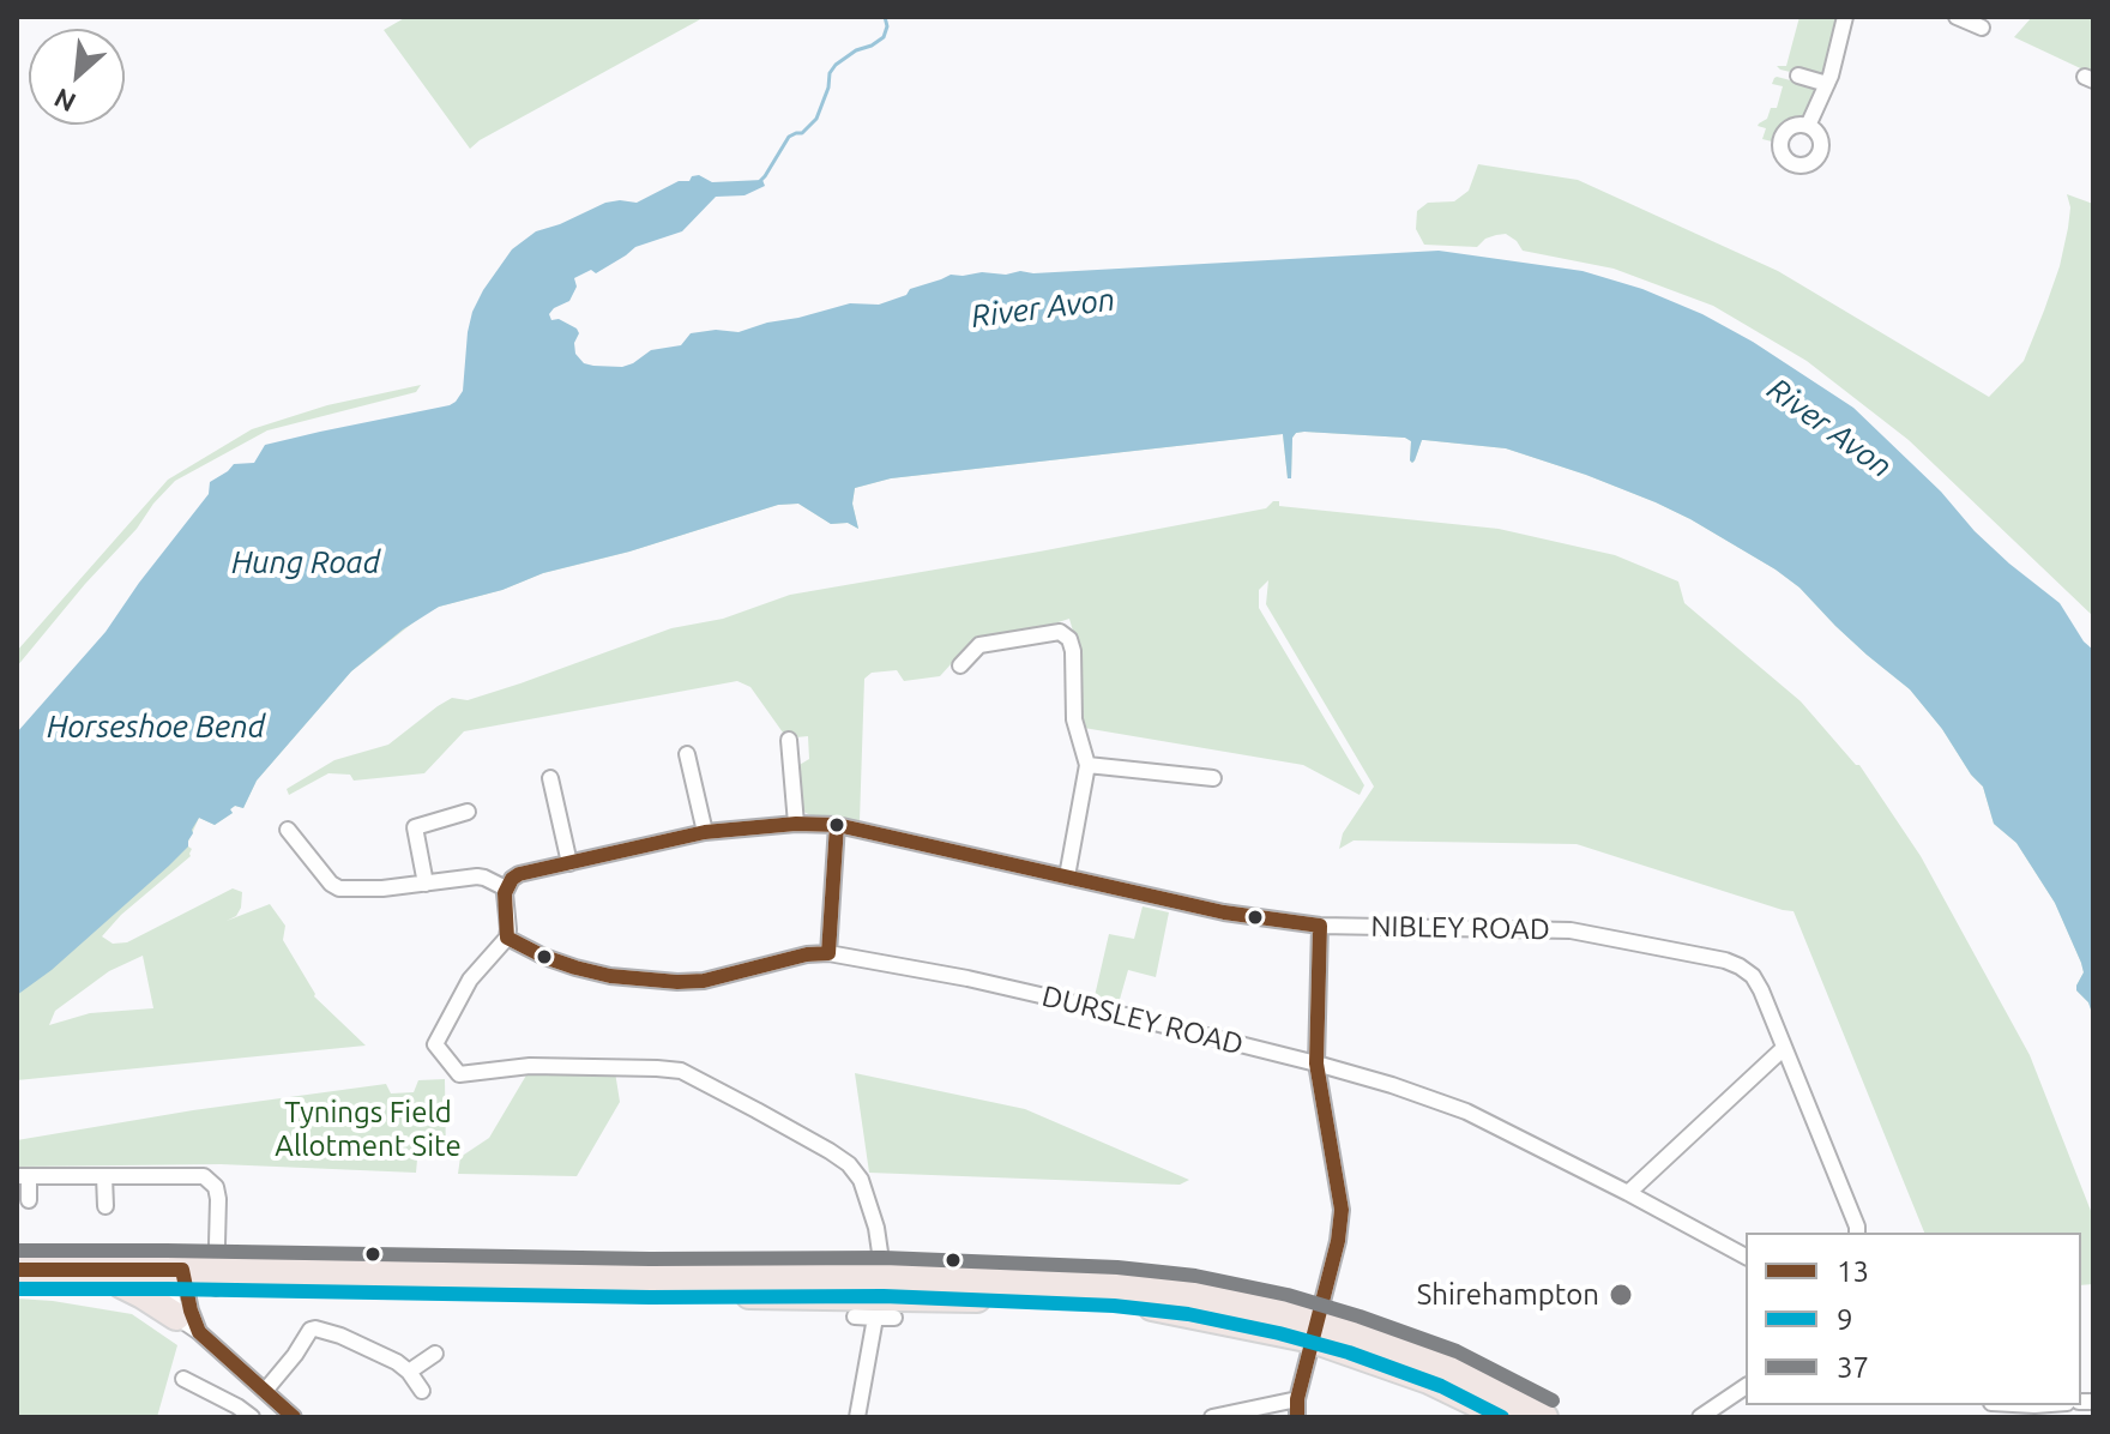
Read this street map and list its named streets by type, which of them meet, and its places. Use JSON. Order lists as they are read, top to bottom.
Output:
{
  "streets": {
    "street": ["NIBLEY ROAD", "DURSLEY ROAD"]
  },
  "water": ["River Avon", "Hung Road", "Horseshoe Bend"],
  "parks": ["Tynings Field Allotment Site"],
  "places": ["Shirehampton"],
  "lines": ["transit line 13", "transit line 37", "transit line 9"],
  "legend": ["13", "9", "37"],
  "north": "bottom left"
}
